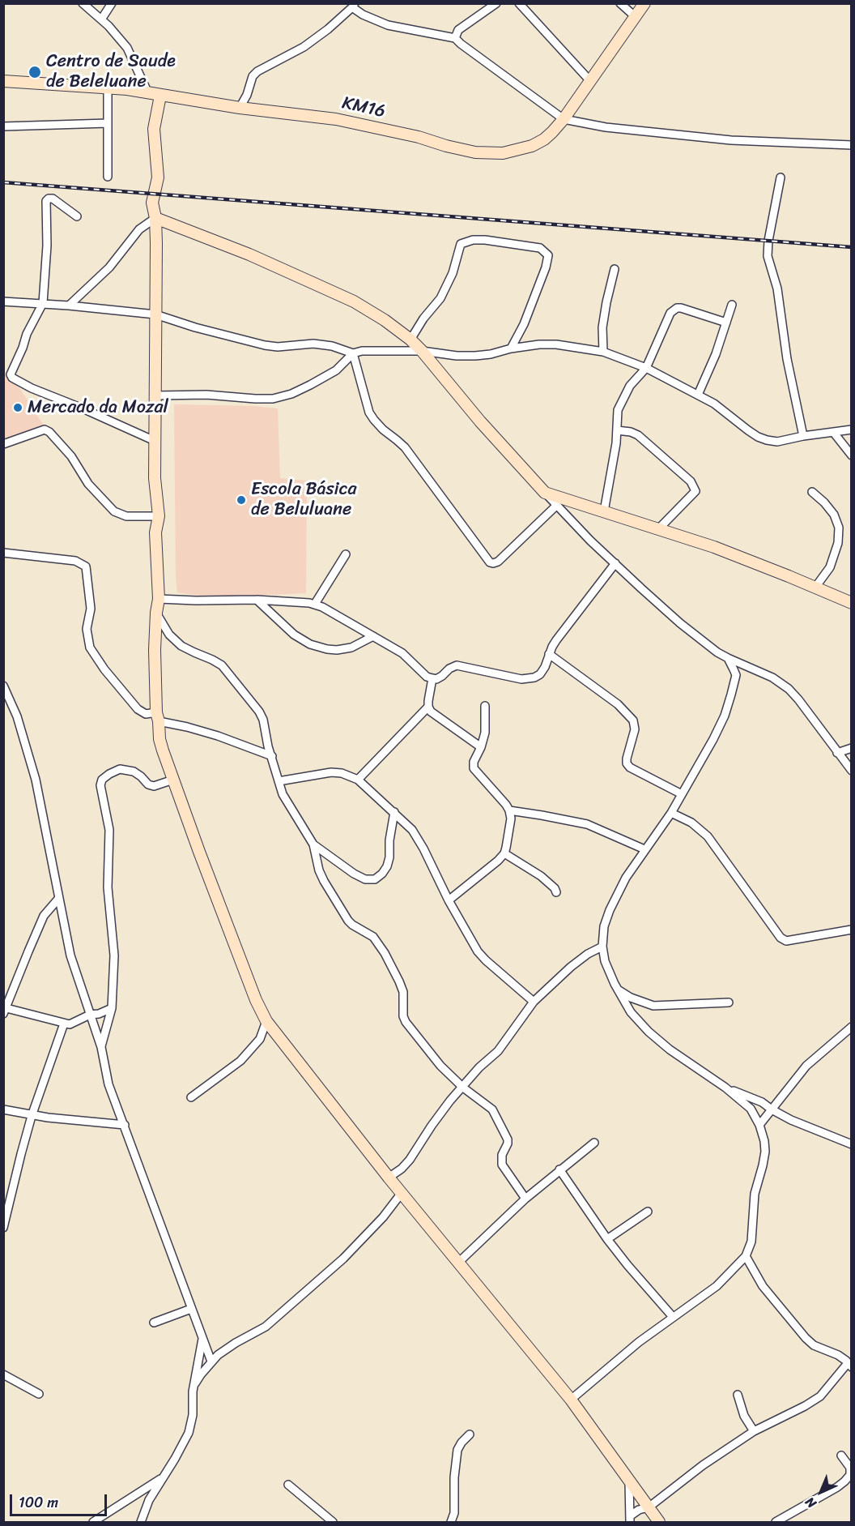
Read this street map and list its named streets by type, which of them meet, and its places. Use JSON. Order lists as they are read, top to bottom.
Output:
{
  "streets": {
    "street": ["KM16"]
  },
  "places": ["Centro de Saude de Beleluane", "Mercado da Mozal", "Escola Básica de Beluluane"],
  "scale_bar": "100 m",
  "north": "bottom left"
}
